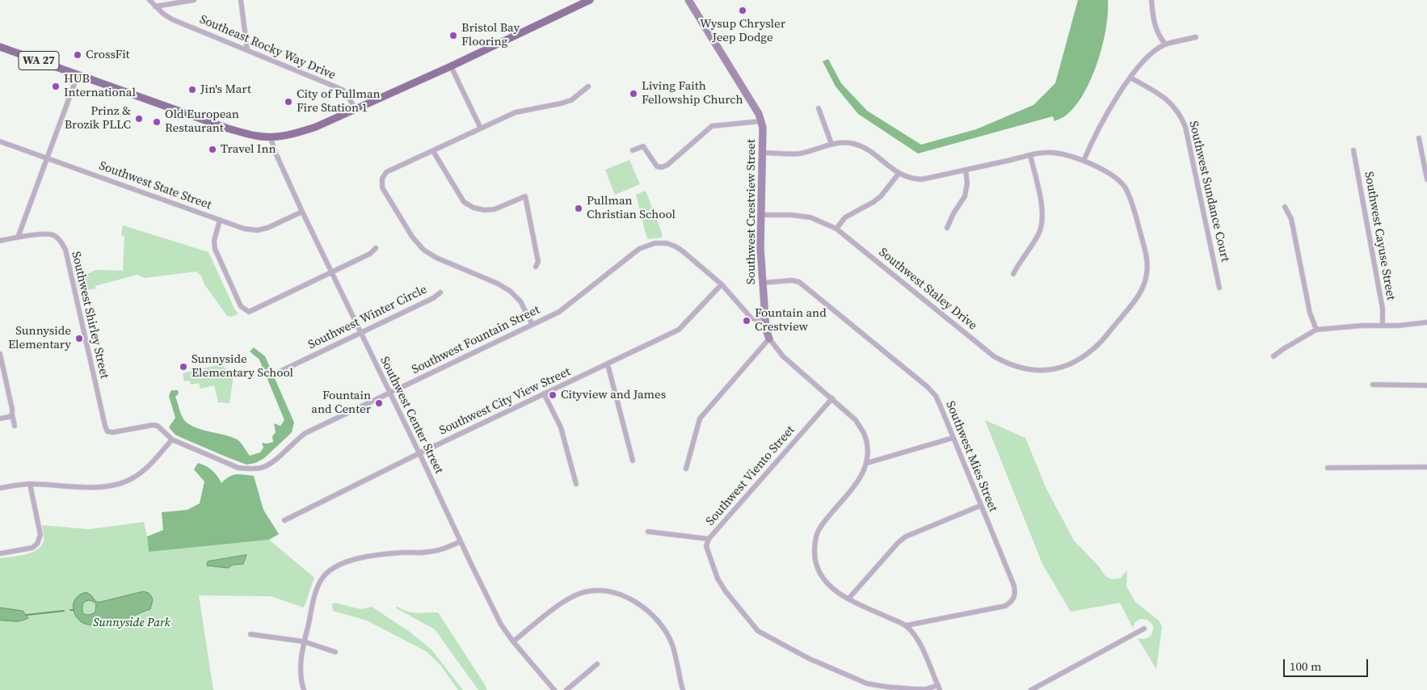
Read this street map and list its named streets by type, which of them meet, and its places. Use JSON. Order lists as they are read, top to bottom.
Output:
{
  "streets": {
    "main road": ["WA 27"],
    "street": [
      "Southeast Rocky Way Drive",
      "Southwest State Street",
      "Southwest Sundance Court",
      "Southwest Crestview Street",
      "Southwest Cayuse Street",
      "Southwest Staley Drive",
      "Southwest Shirley Street",
      "Southwest Winter Circle",
      "Southwest Fountain Street",
      "Southwest City View Street",
      "Southwest Center Street",
      "Southwest Mies Street",
      "Southwest Viento Street"
    ]
  },
  "crossings": [
    ["Southeast Rocky Way Drive", "WA 27"],
    ["WA 27", "Southwest Center Street"],
    ["Southwest State Street", "Southwest Center Street"],
    ["Southwest Crestview Street", "Southwest Staley Drive"],
    ["Southwest Crestview Street", "Southwest Fountain Street"],
    ["Southwest Crestview Street", "Southwest Mies Street"],
    ["Southwest Crestview Street", "Southwest Viento Street"],
    ["Southwest Shirley Street", "Southwest Fountain Street"],
    ["Southwest Winter Circle", "Southwest Center Street"],
    ["Southwest Fountain Street", "Southwest City View Street"],
    ["Southwest Fountain Street", "Southwest Center Street"],
    ["Southwest City View Street", "Southwest Center Street"]
  ],
  "parks": ["Sunnyside Park"],
  "places": [
    "Wysup Chrysler Jeep Dodge",
    "Bristol Bay Flooring",
    "CrossFit",
    "HUB International",
    "Jin's Mart",
    "Living Faith Fellowship Church",
    "City of Pullman Fire Station 1",
    "Prinz & Brozik PLLC",
    "Old European Restaurant",
    "Travel Inn",
    "Pullman Christian School",
    "Fountain and Crestview",
    "Sunnyside Elementary",
    "Sunnyside Elementary School",
    "Cityview and James",
    "Fountain and Center"
  ],
  "scale_bar": "100 m"
}
